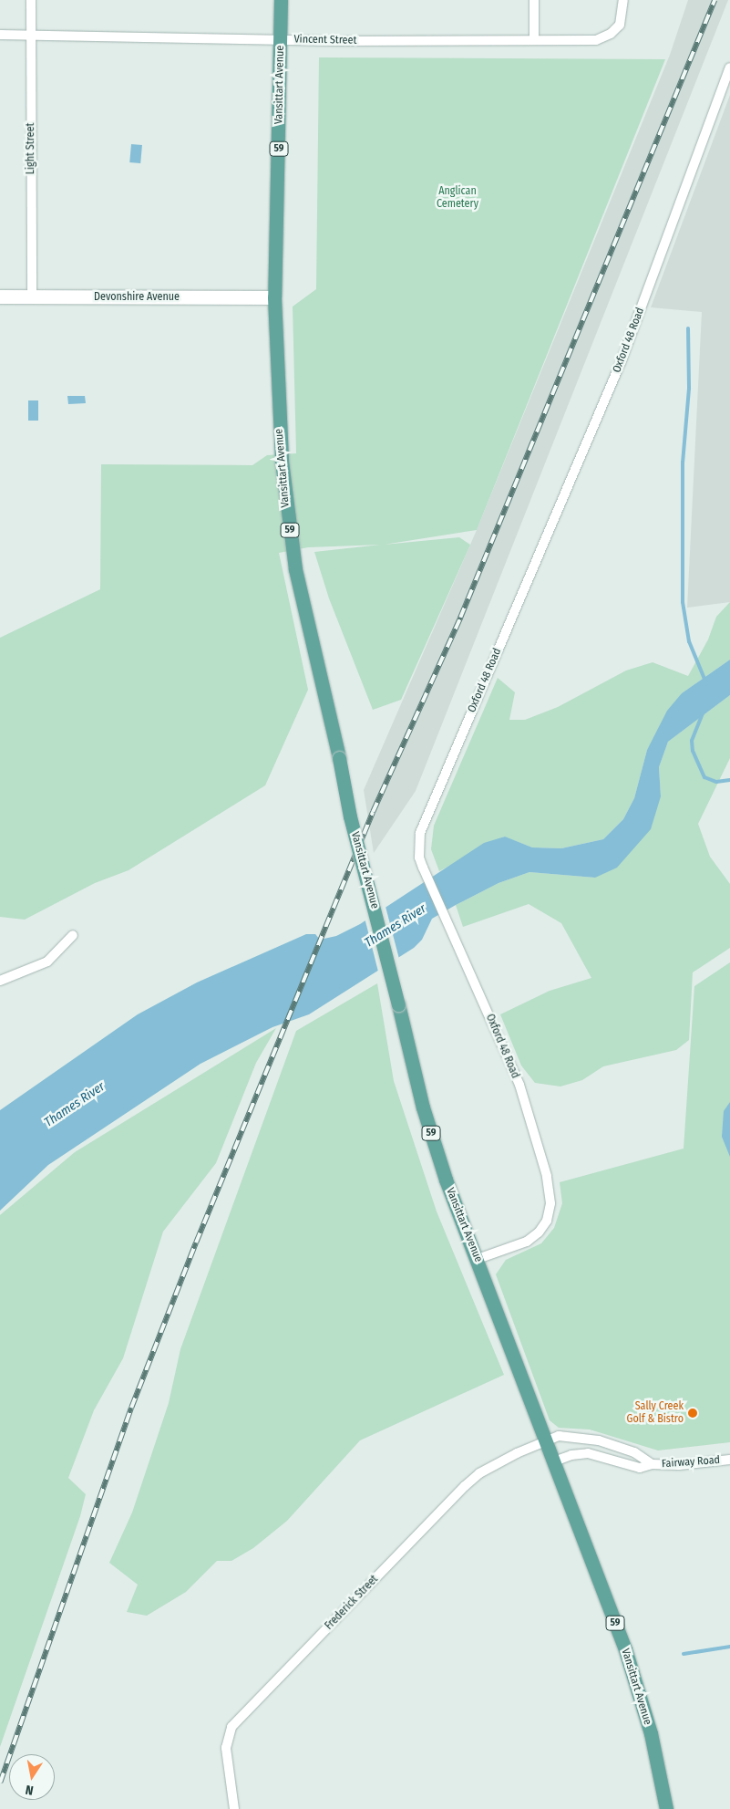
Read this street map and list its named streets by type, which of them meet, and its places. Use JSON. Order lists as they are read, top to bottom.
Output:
{
  "streets": {
    "main road": ["Vansittart Avenue", "59", "Devonshire Avenue"],
    "street": [
      "Vincent Street",
      "Light Street",
      "Oxford 48 Road",
      "Fairway Road",
      "Frederick Street"
    ]
  },
  "crossings": [
    ["Vincent Street", "Vansittart Avenue"],
    ["Vincent Street", "Light Street"],
    ["Vansittart Avenue", "Devonshire Avenue"],
    ["Vansittart Avenue", "Oxford 48 Road"],
    ["Vansittart Avenue", "Fairway Road"],
    ["Vansittart Avenue", "Frederick Street"],
    ["Light Street", "Devonshire Avenue"],
    ["Fairway Road", "Frederick Street"]
  ],
  "water": ["Thames River"],
  "parks": ["Anglican Cemetery"],
  "places": ["Sally Creek Golf & Bistro"],
  "north": "bottom"
}
